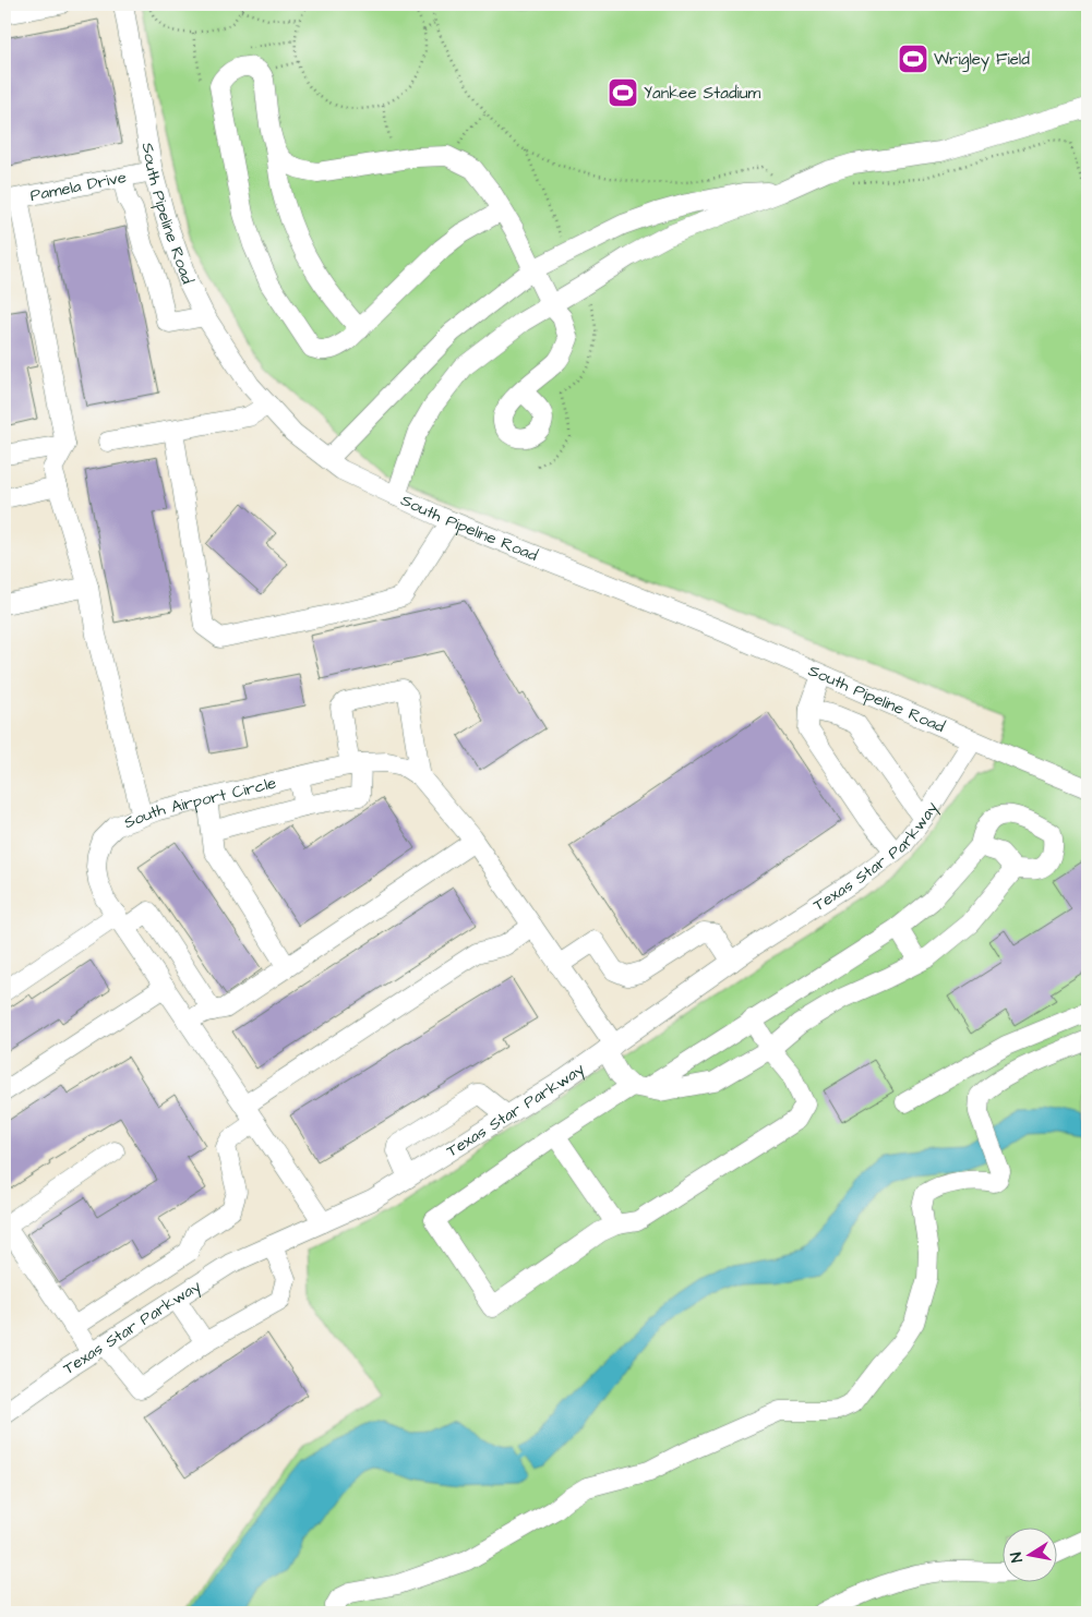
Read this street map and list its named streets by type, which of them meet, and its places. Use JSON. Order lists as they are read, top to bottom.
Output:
{
  "streets": {
    "street": [
      "Pamela Drive",
      "South Pipeline Road",
      "South Airport Circle",
      "Texas Star Parkway"
    ]
  },
  "crossings": [
    ["Pamela Drive", "South Pipeline Road"],
    ["South Pipeline Road", "Texas Star Parkway"],
    ["South Airport Circle", "Texas Star Parkway"]
  ],
  "places": {
    "sports": ["Wrigley Field", "Yankee Stadium"]
  },
  "north": "left"
}
